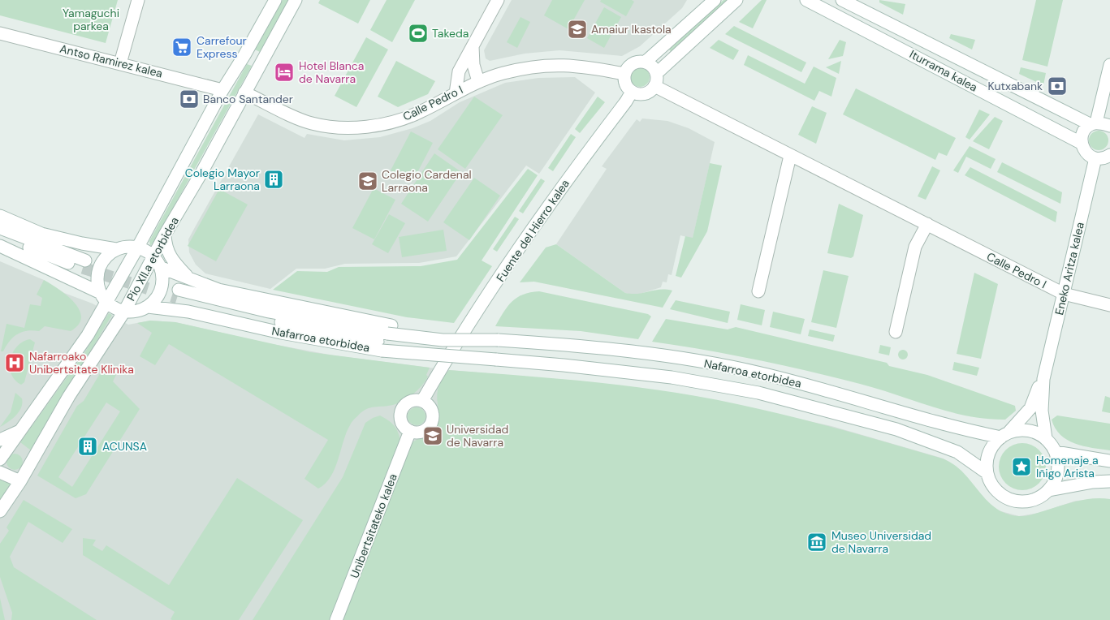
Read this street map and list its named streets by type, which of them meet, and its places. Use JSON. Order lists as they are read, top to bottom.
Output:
{
  "streets": {
    "main road": [
      "Antso Ramirez kalea",
      "Iturrama kalea",
      "Calle Pedro I",
      "Fuente del Hierro kalea",
      "Pio XII.a etorbidea",
      "Eneko Aritza kalea",
      "Nafarroa etorbidea",
      "Unibertsitateko kalea"
    ]
  },
  "crossings": [
    ["Antso Ramirez kalea", "Pio XII.a etorbidea"],
    ["Calle Pedro I", "Fuente del Hierro kalea"],
    ["Calle Pedro I", "Pio XII.a etorbidea"],
    ["Calle Pedro I", "Eneko Aritza kalea"],
    ["Fuente del Hierro kalea", "Unibertsitateko kalea"],
    ["Pio XII.a etorbidea", "Nafarroa etorbidea"],
    ["Eneko Aritza kalea", "Nafarroa etorbidea"]
  ],
  "parks": ["Yamaguchi parkea"],
  "places": {
    "school or university": ["Amaiur Ikastola", "Colegio Cardenal Larraona", "Universidad de Navarra"],
    "sports": ["Takeda"],
    "supermarket": ["Carrefour Express"],
    "hotel": ["Hotel Blanca de Navarra"],
    "bank": ["Kutxabank", "Banco Santander"],
    "building": ["Colegio Mayor Larraona", "ACUNSA"],
    "hospital": ["Nafarroako Unibertsitate Klinika"],
    "place": ["Homenaje a Iñigo Arista"],
    "museum": ["Museo Universidad de Navarra"]
  }
}
